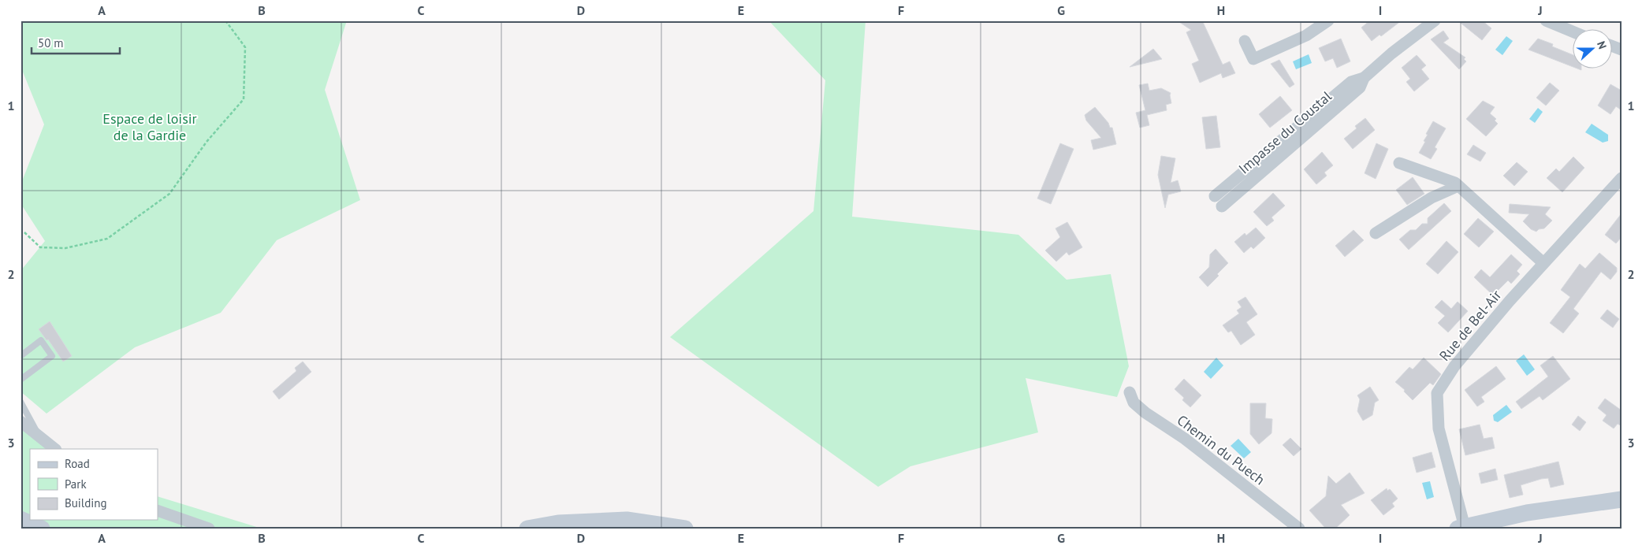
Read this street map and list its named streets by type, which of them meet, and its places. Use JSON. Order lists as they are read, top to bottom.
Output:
{
  "streets": {
    "street": ["Impasse du Coustal", "Rue de Bel-Air", "Chemin du Puech"]
  },
  "parks": ["Espace de loisir de la Gardie"],
  "legend": ["Road", "Park", "Building"],
  "scale_bar": "50 m",
  "north": "right",
  "grid": {
    "columns": [
      "A",
      "B",
      "C",
      "D",
      "E",
      "F",
      "G",
      "H",
      "I",
      "J"
    ],
    "rows": ["1", "2", "3"]
  }
}
